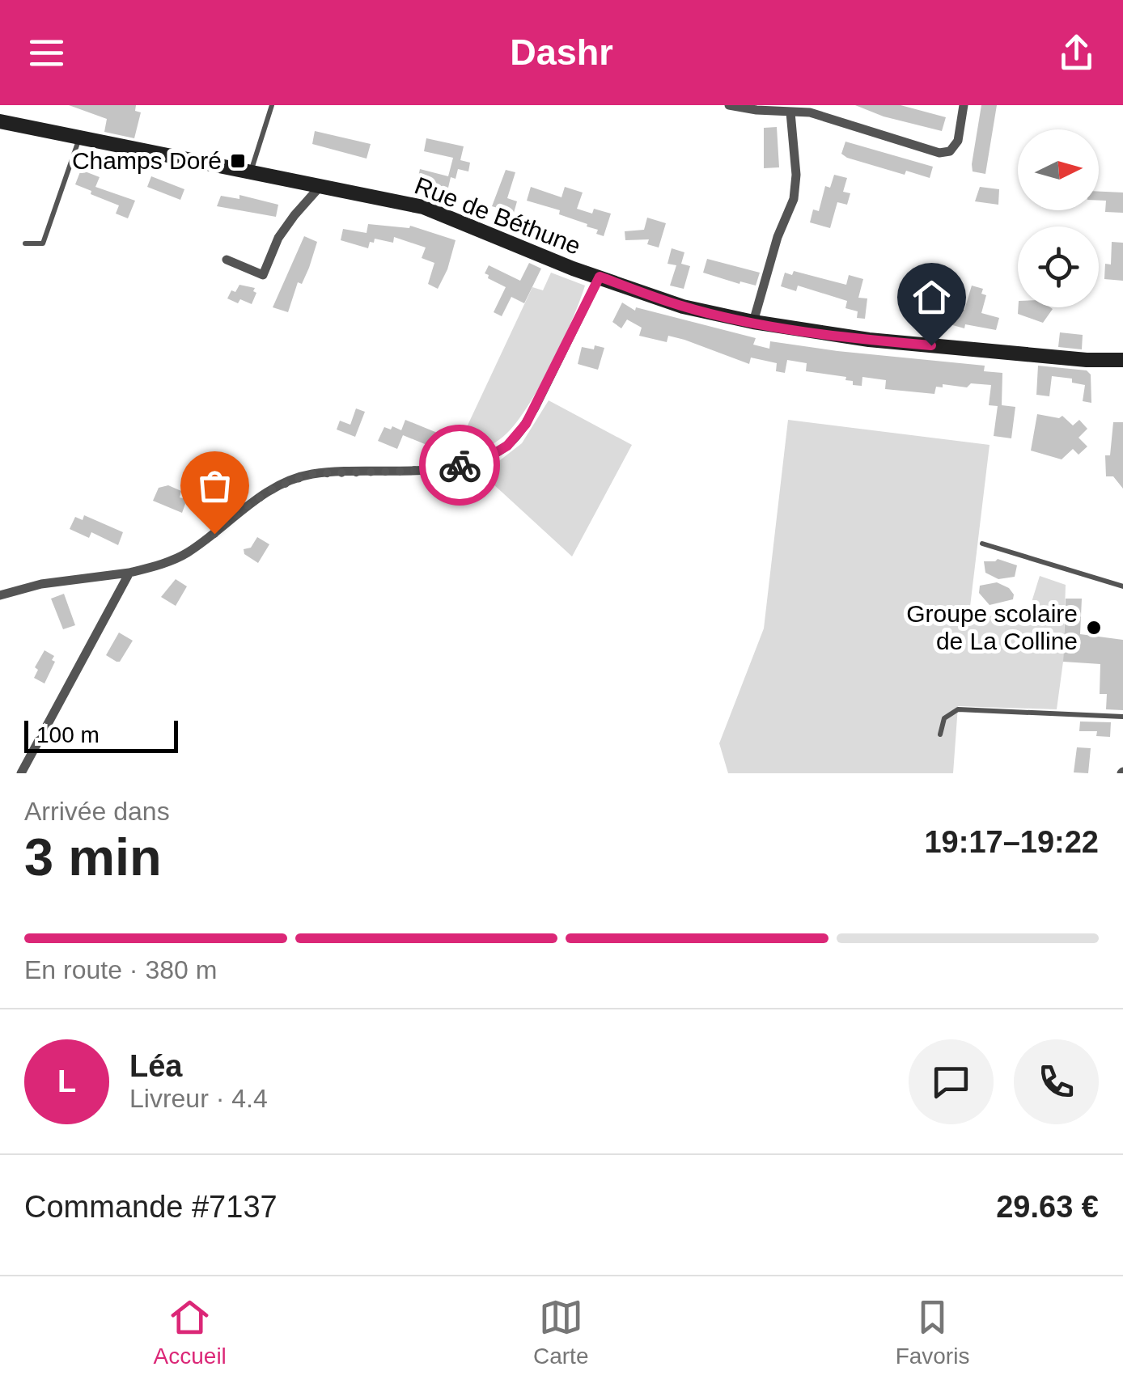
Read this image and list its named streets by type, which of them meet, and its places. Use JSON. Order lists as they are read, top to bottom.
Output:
{
  "streets": {
    "street": ["Rue de Béthune"]
  },
  "places": {
    "transit": ["Champs Doré"],
    "other": ["Groupe scolaire de La Colline"]
  },
  "scale_bar": "100 m",
  "north": "right",
  "page": {
    "header": "Dashr",
    "scale": "100 m",
    "heading": ["3 min", "Arrivée dans", "19:17–19:22"],
    "panel": [
      "Léa",
      "Livreur · 4.4",
      "Commande #7137",
      "29.63 €"
    ],
    "bar": "En route · 380 m",
    "round": "L",
    "tabs": ["Accueil", "Carte", "Favoris"]
  }
}
